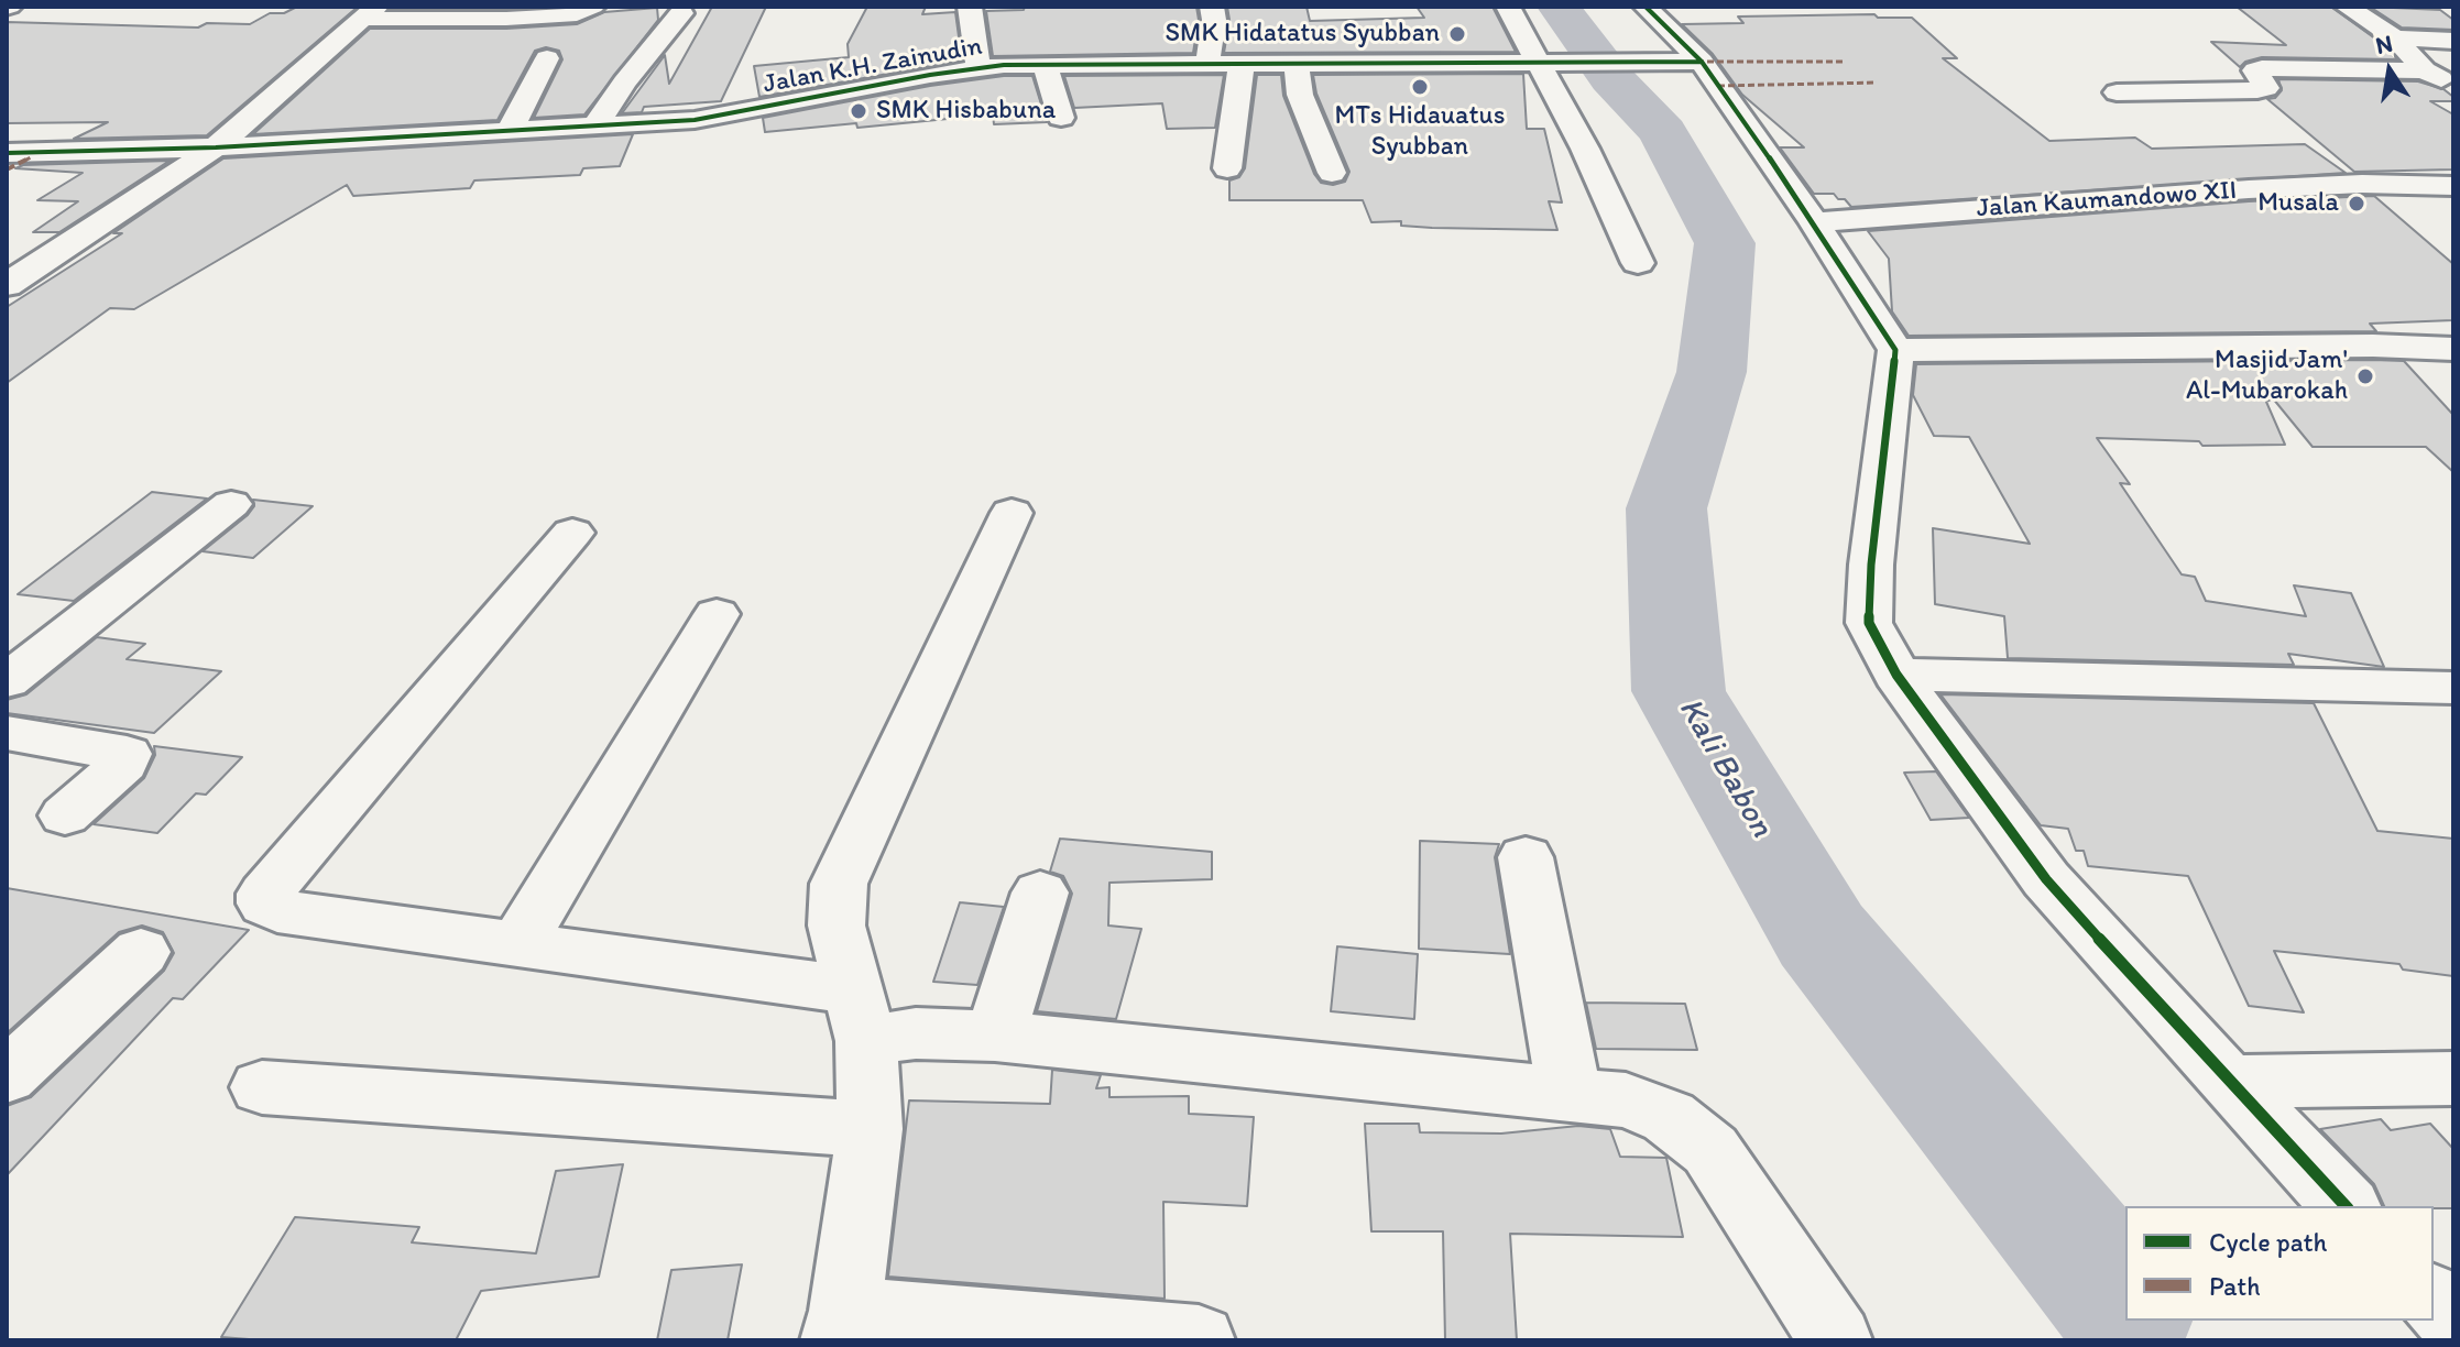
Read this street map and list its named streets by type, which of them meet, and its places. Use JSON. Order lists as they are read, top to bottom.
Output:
{
  "streets": {
    "street": ["Jalan K.H. Zainudin", "Jalan Kaumandowo XII"]
  },
  "water": ["Kali Babon"],
  "places": [
    "SMK Hidatatus Syubban",
    "MTs Hidauatus Syubban",
    "SMK Hisbabuna",
    "Musala",
    "Masjid Jam' Al-Mubarokah"
  ],
  "legend": ["Cycle path", "Path"],
  "north": "top"
}
